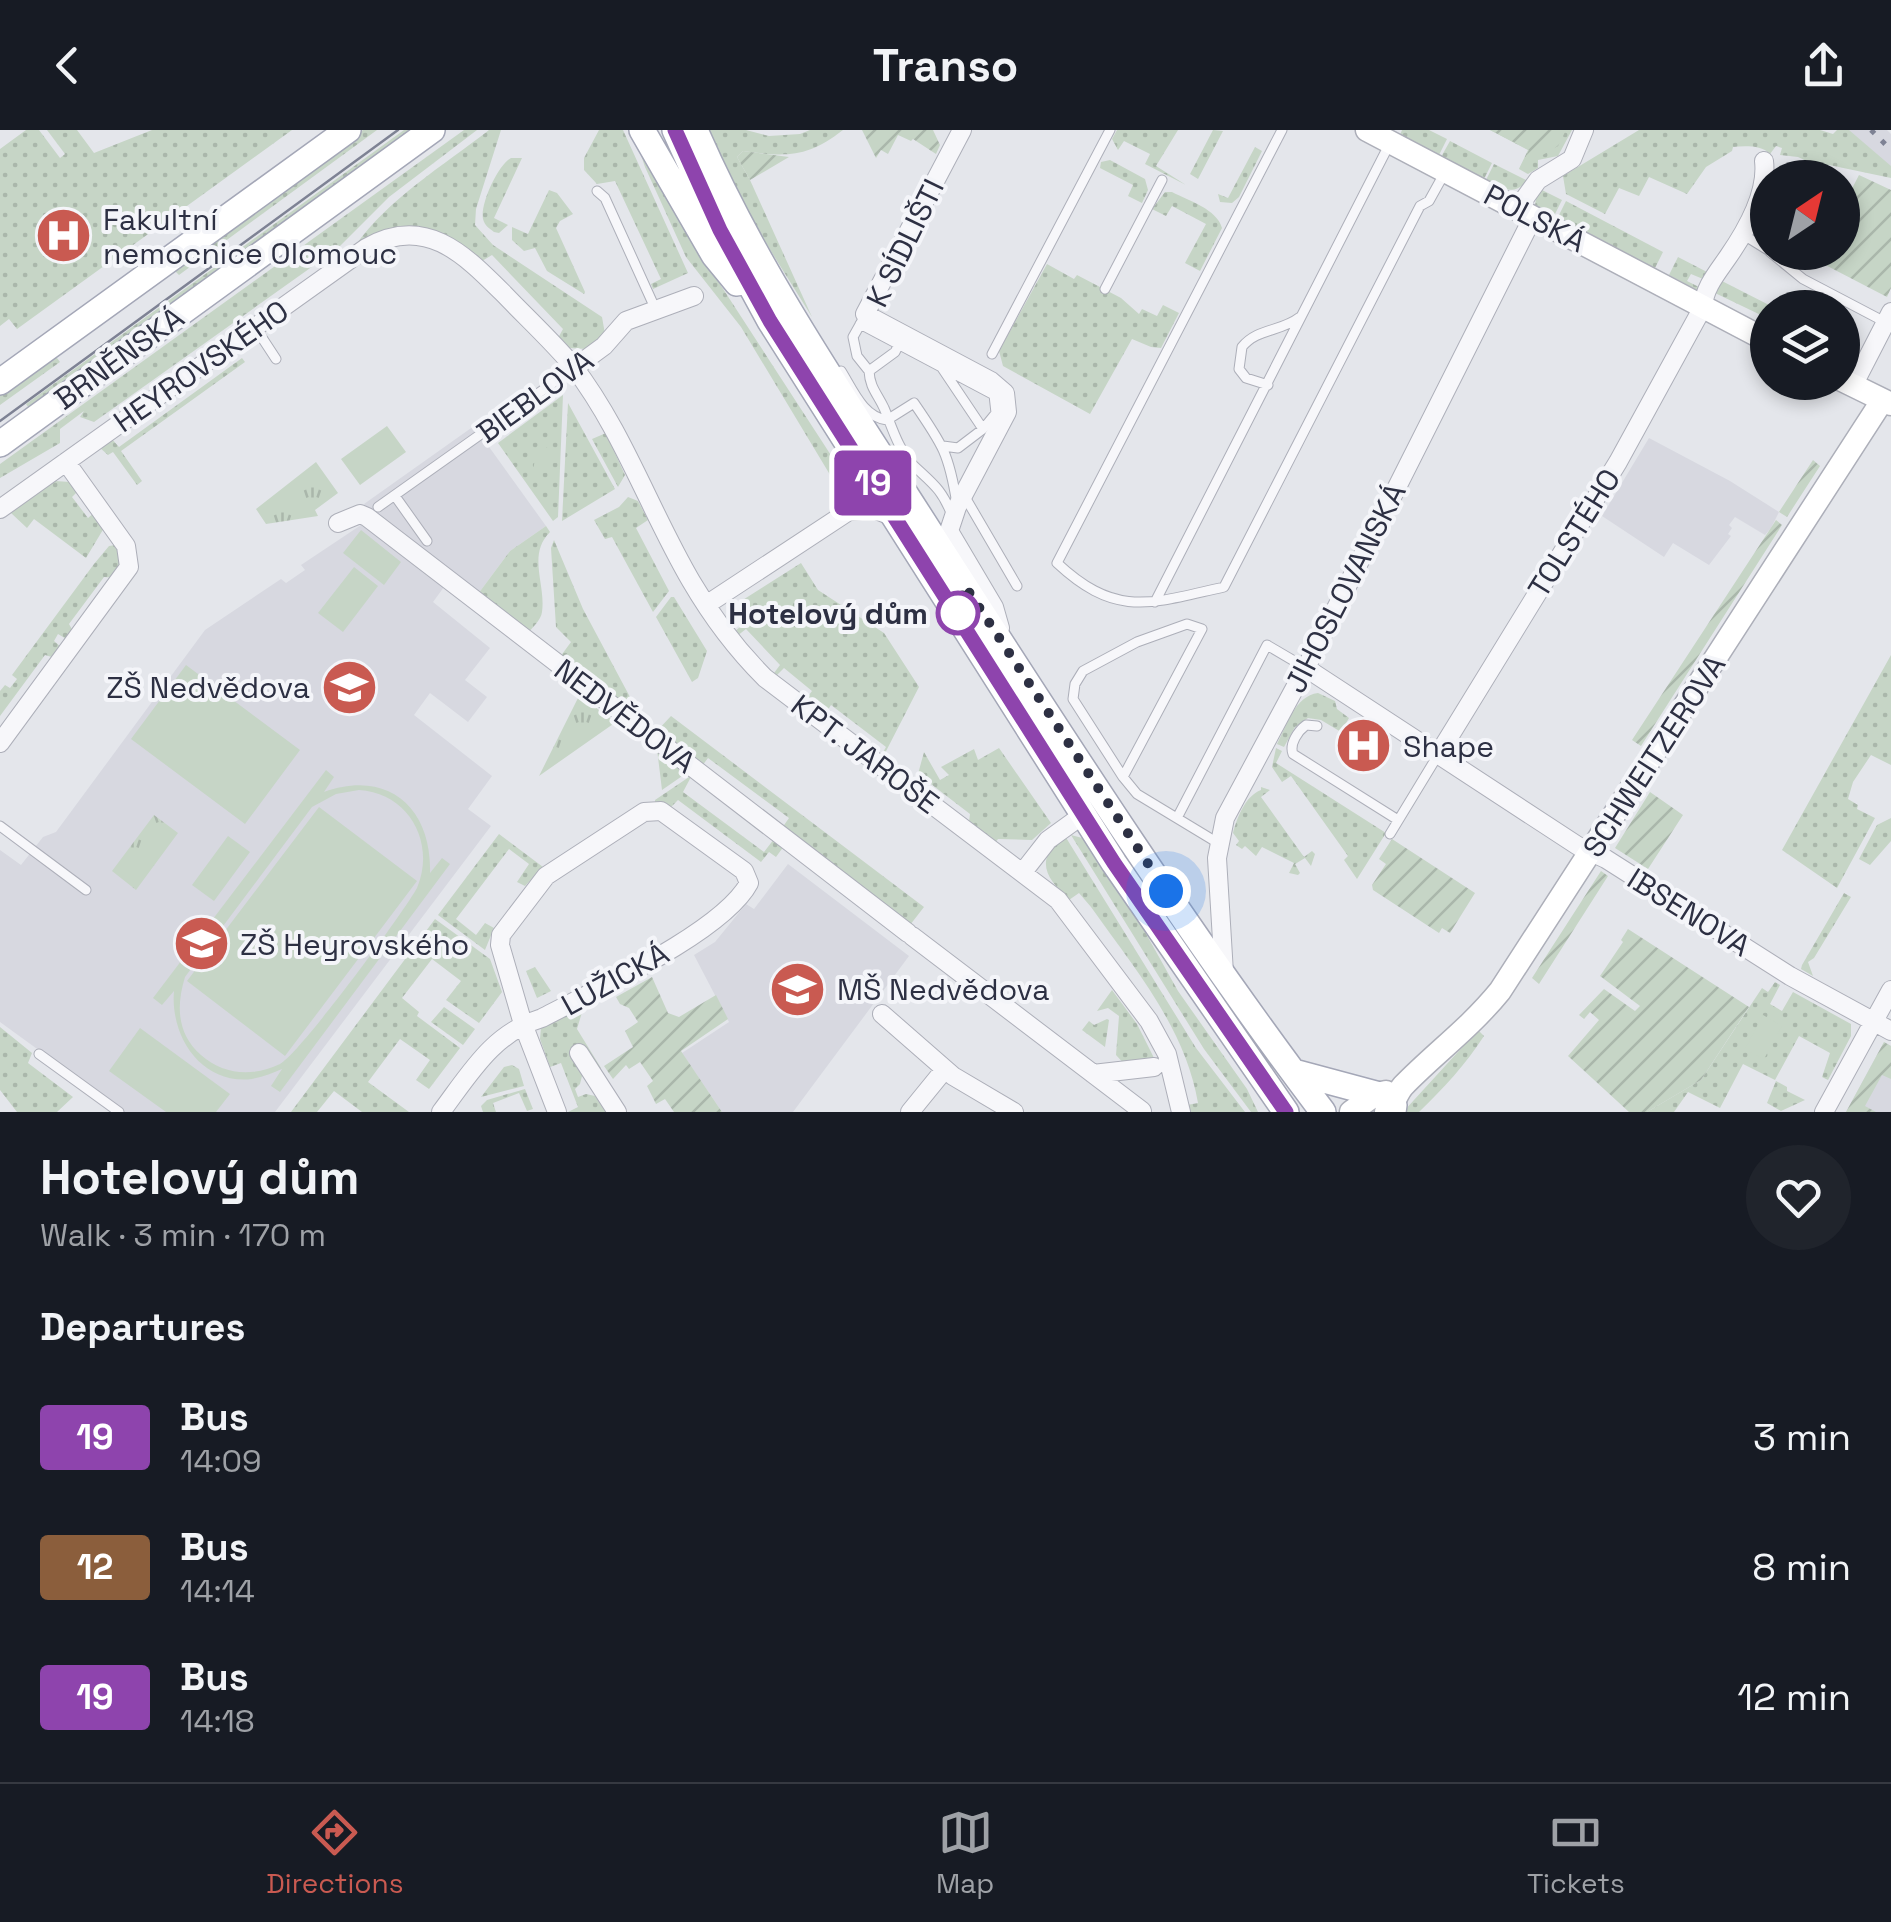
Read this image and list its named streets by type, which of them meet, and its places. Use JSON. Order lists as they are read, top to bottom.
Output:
{
  "streets": {
    "main road": ["BRNĚNSKÁ"],
    "street": [
      "POLSKÁ",
      "K SÍDLIŠTI",
      "HEYROVSKÉHO",
      "BIEBLOVA",
      "TOLSTÉHO",
      "JIHOSLOVANSKÁ",
      "NEDVĚDOVA",
      "KPT. JAROŠE",
      "SCHWEITZEROVA",
      "IBSENOVA",
      "LUŽICKÁ"
    ]
  },
  "crossings": [
    ["POLSKÁ", "TOLSTÉHO"],
    ["POLSKÁ", "JIHOSLOVANSKÁ"],
    ["HEYROVSKÉHO", "BIEBLOVA"],
    ["HEYROVSKÉHO", "KPT. JAROŠE"],
    ["BIEBLOVA", "KPT. JAROŠE"],
    ["TOLSTÉHO", "IBSENOVA"],
    ["JIHOSLOVANSKÁ", "IBSENOVA"],
    ["SCHWEITZEROVA", "IBSENOVA"]
  ],
  "places": {
    "hospital": ["Fakultní nemocnice Olomouc", "Shape"],
    "other": ["Hotelový dům"],
    "school or university": ["ZŠ Nedvědova", "ZŠ Heyrovského", "MŠ Nedvědova"]
  },
  "lines": ["bus line 19"],
  "north": "top right",
  "page": {
    "header": "Transo",
    "on_map": "19",
    "heading": [
      ["Hotelový dům", "Walk · 3 min · 170 m"],
      "Departures"
    ],
    "list": [
      {
        "mark": "19",
        "name": "Bus",
        "note": "14:09",
        "value": "3 min"
      },
      {
        "mark": "12",
        "name": "Bus",
        "note": "14:14",
        "value": "8 min"
      },
      {
        "mark": "19",
        "name": "Bus",
        "note": "14:18",
        "value": "12 min"
      }
    ],
    "tabs": ["Directions", "Map", "Tickets"]
  }
}
